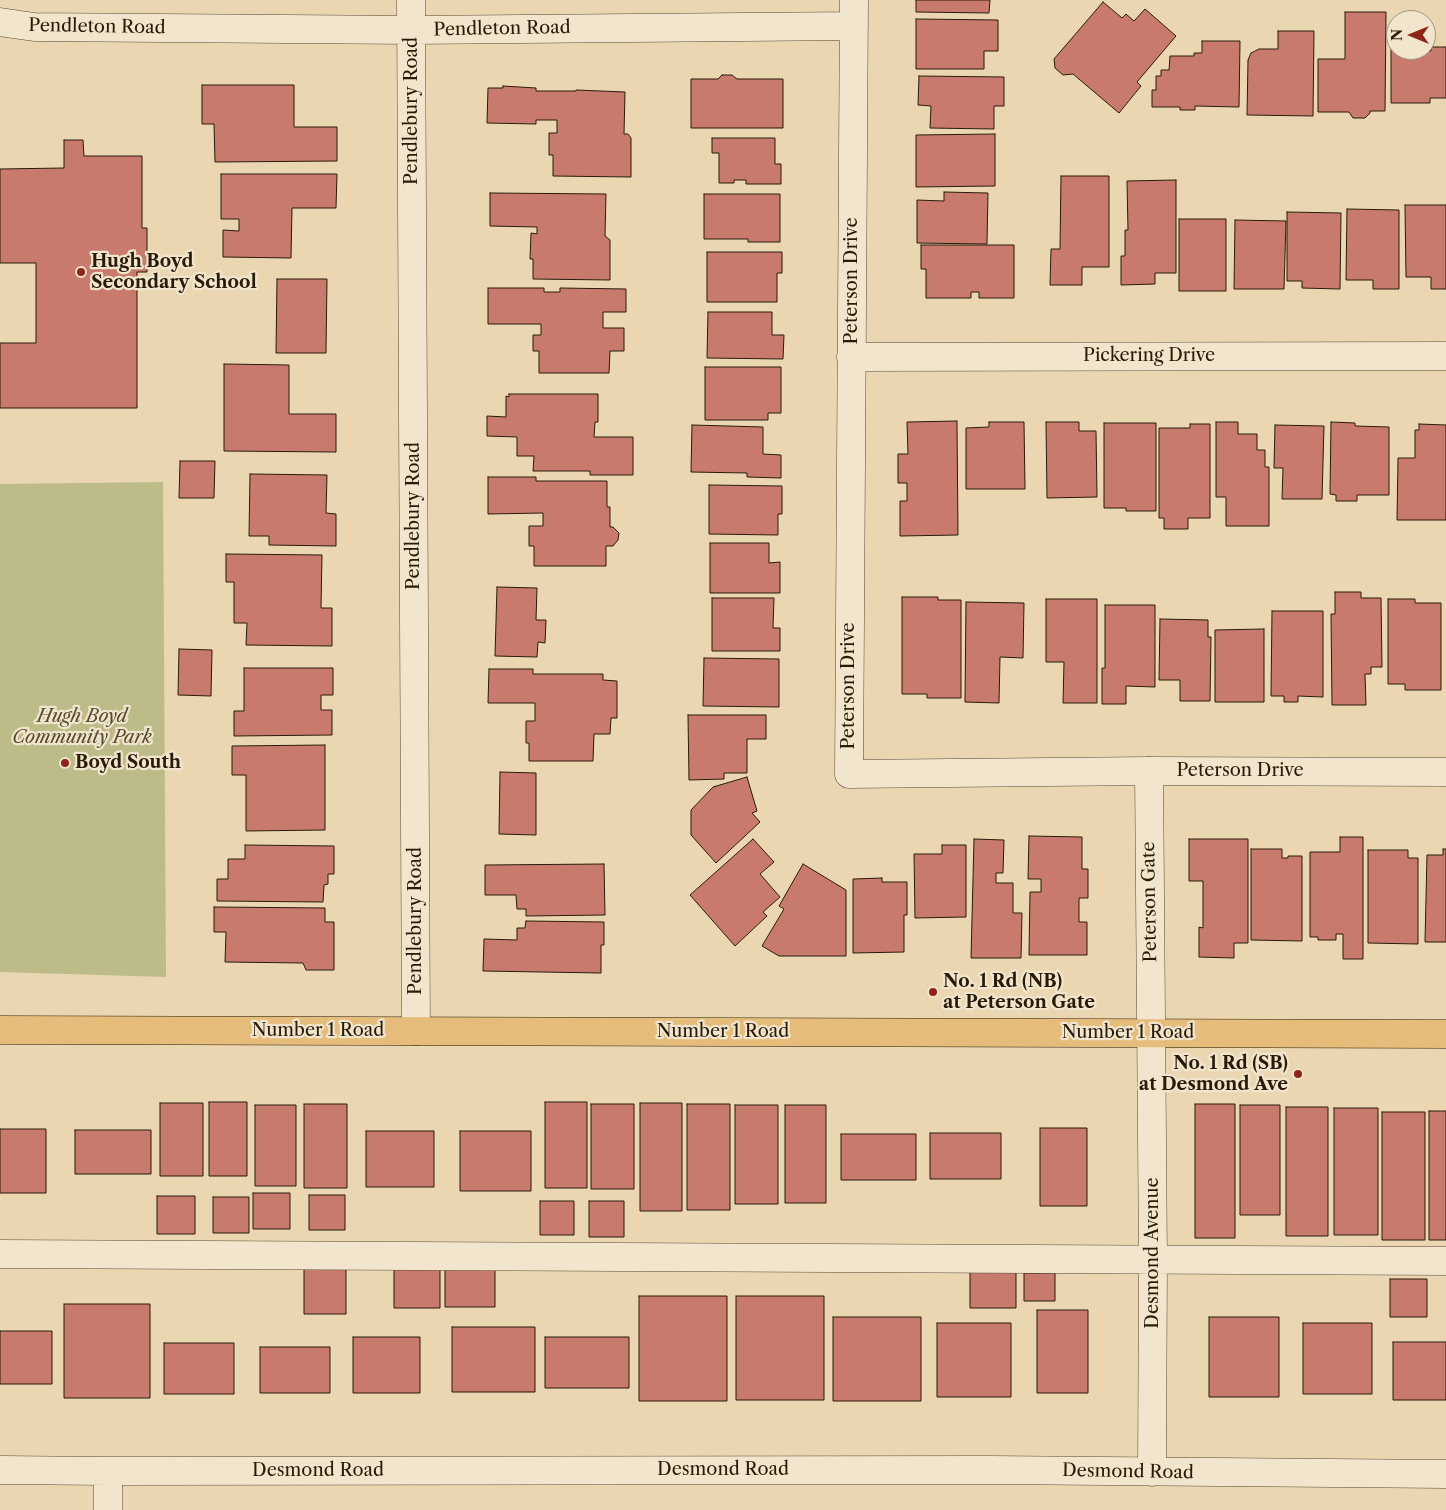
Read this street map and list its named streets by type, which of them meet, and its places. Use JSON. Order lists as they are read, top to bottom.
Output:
{
  "streets": {
    "main road": ["Number 1 Road"],
    "street": [
      "Pendleton Road",
      "Pendlebury Road",
      "Peterson Drive",
      "Pickering Drive",
      "Peterson Gate",
      "Desmond Avenue",
      "Desmond Road"
    ]
  },
  "crossings": [
    ["Pendleton Road", "Pendlebury Road"],
    ["Pendleton Road", "Peterson Drive"],
    ["Pendlebury Road", "Number 1 Road"],
    ["Peterson Drive", "Pickering Drive"],
    ["Peterson Drive", "Peterson Gate"],
    ["Peterson Gate", "Number 1 Road"],
    ["Peterson Gate", "Desmond Avenue"],
    ["Number 1 Road", "Desmond Avenue"],
    ["Desmond Avenue", "Desmond Road"]
  ],
  "parks": ["Hugh Boyd Community Park"],
  "places": [
    "Hugh Boyd Secondary School",
    "Boyd South",
    "No. 1 Rd (NB) at Peterson Gate",
    "No. 1 Rd (SB) at Desmond Ave"
  ],
  "north": "left"
}
